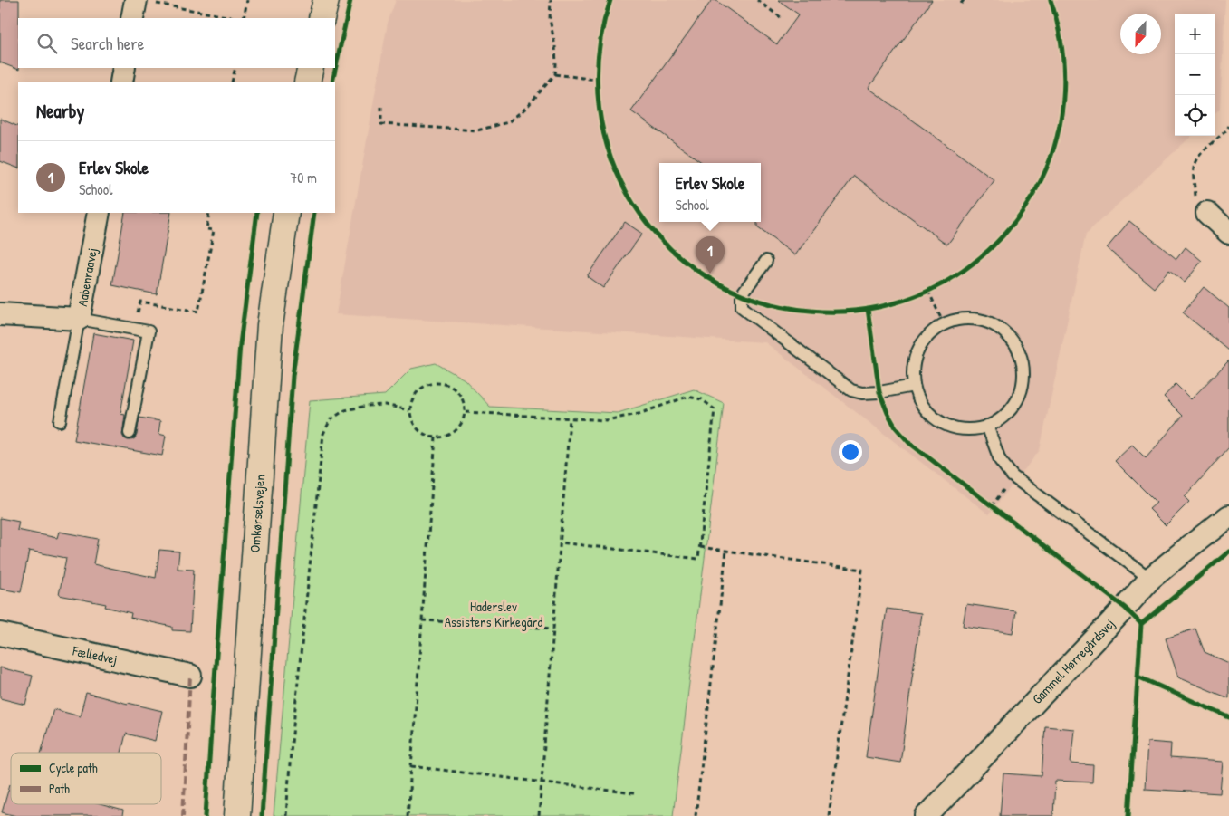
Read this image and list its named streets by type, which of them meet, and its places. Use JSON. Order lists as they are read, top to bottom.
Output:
{
  "streets": {
    "main road": ["Omkørselsvejen"],
    "street": ["Aabenraavej", "Fælledvej", "Gammel Hørregårdsvej"]
  },
  "parks": ["Haderslev Assistens Kirkegård"],
  "legend": ["Cycle path", "Path"],
  "north": "bottom",
  "page": {
    "map_buttons": ["+", "−"],
    "search": "Search here",
    "heading": "Nearby",
    "list": [
      {
        "mark": "1",
        "name": "Erlev Skole",
        "note": "School",
        "value": "70 m"
      }
    ],
    "popup": ["Erlev Skole", "School"],
    "pins": "1"
  }
}
